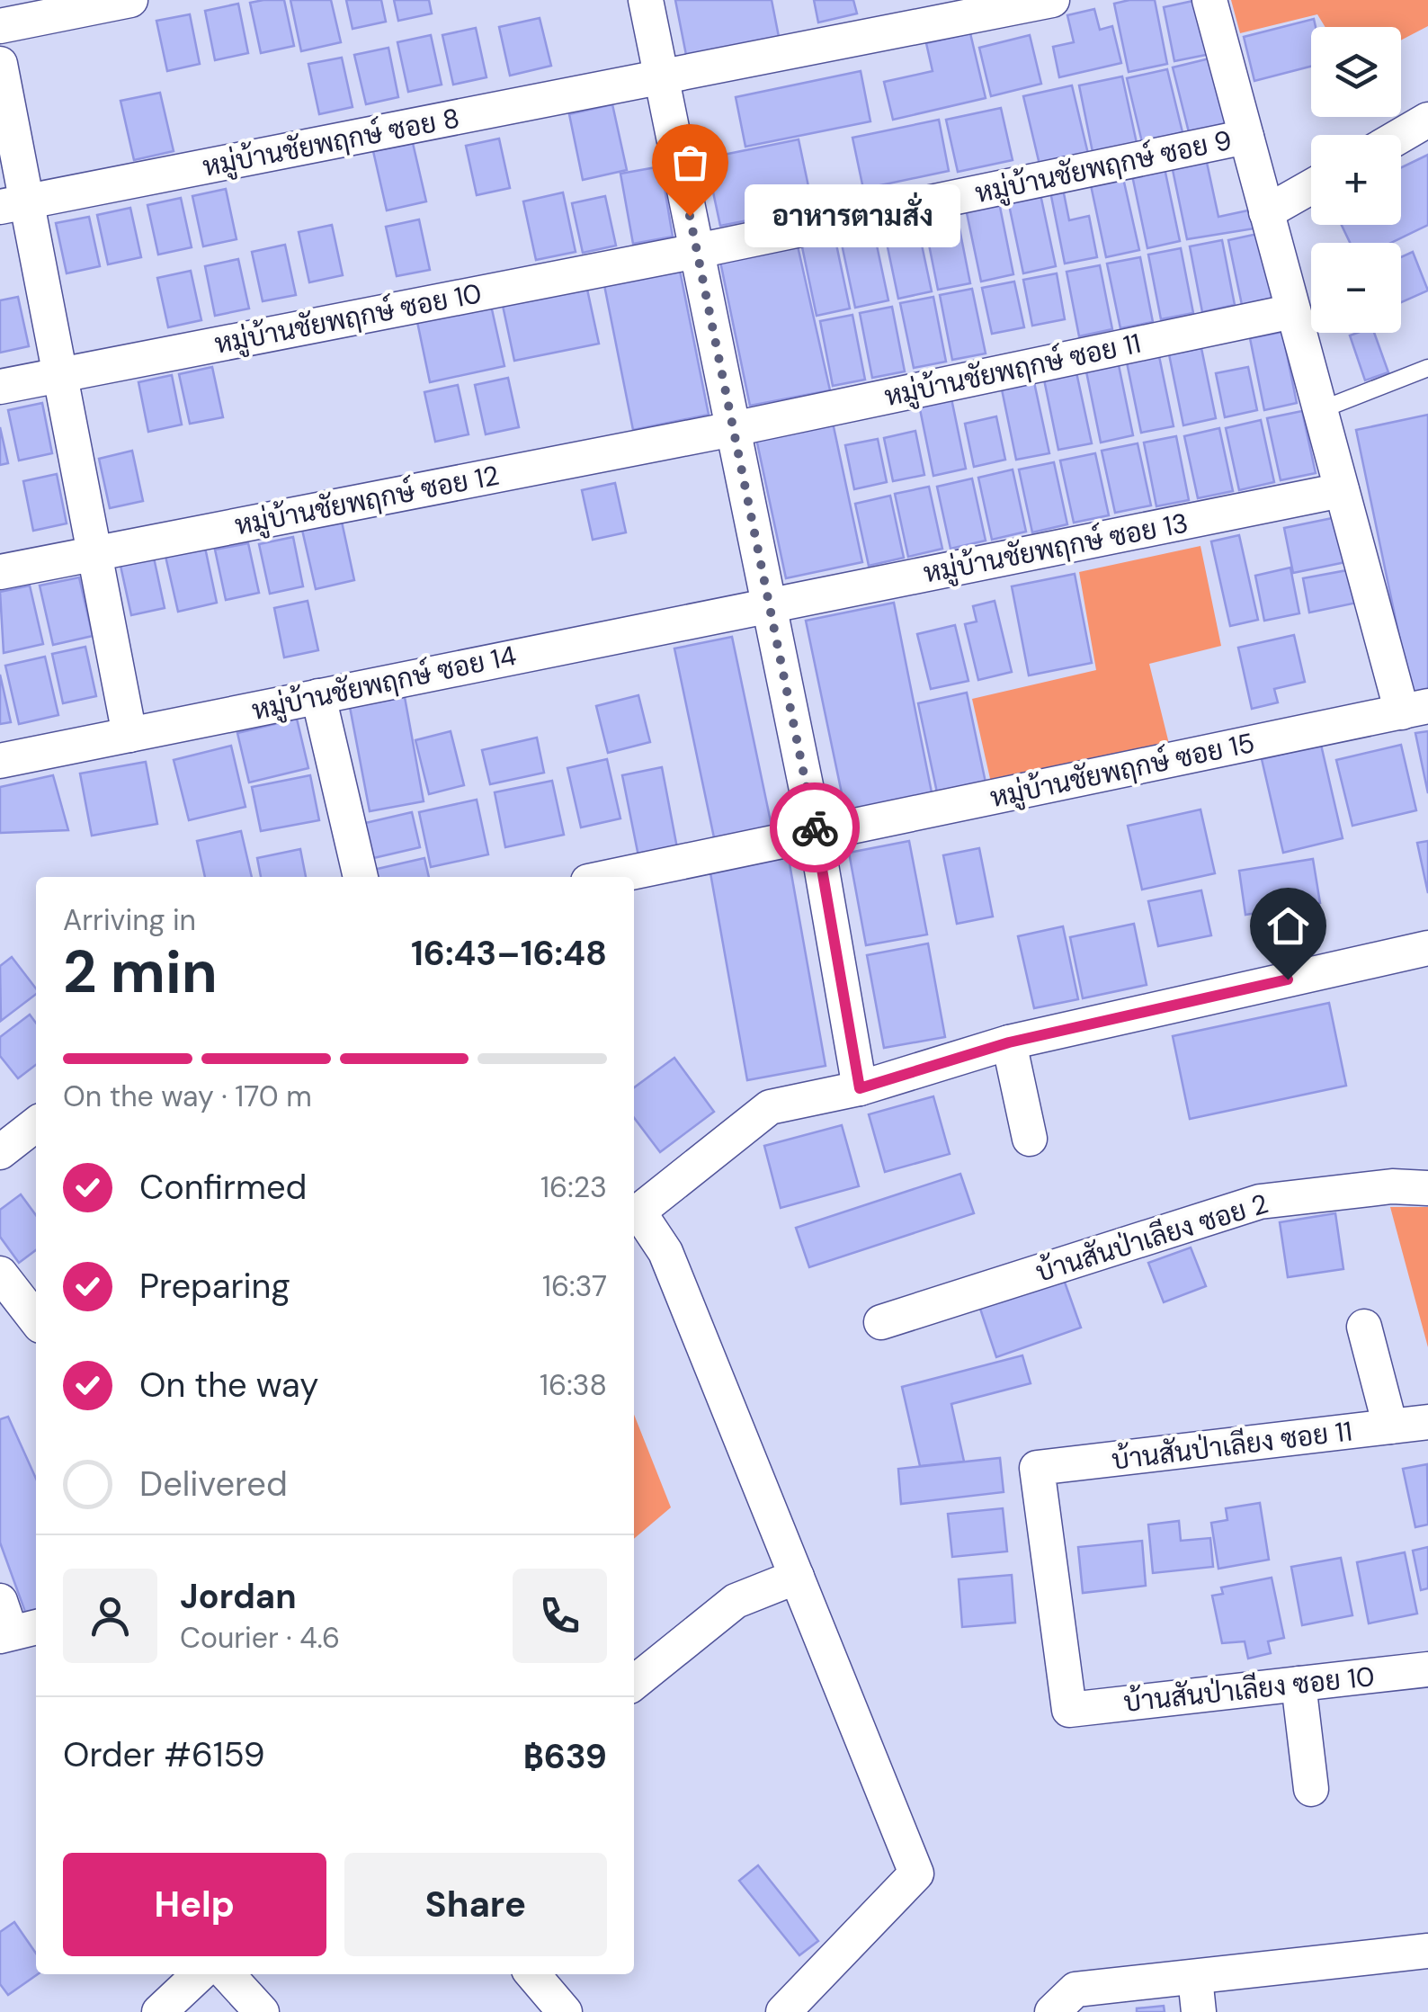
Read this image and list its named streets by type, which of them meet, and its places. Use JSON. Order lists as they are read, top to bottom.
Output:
{
  "streets": {
    "street": [
      "หมู่บ้านชัยพฤกษ์ ซอย 8",
      "หมู่บ้านชัยพฤกษ์ ซอย 9",
      "หมู่บ้านชัยพฤกษ์ ซอย 10",
      "หมู่บ้านชัยพฤกษ์ ซอย 11",
      "หมู่บ้านชัยพฤกษ์ ซอย 12",
      "หมู่บ้านชัยพฤกษ์ ซอย 13",
      "หมู่บ้านชัยพฤกษ์ ซอย 14",
      "หมู่บ้านชัยพฤกษ์ ซอย 15",
      "บ้านสันป่าเลียง ซอย 2",
      "บ้านสันป่าเลียง ซอย 11",
      "บ้านสันป่าเลียง ซอย 10"
    ]
  },
  "crossings": [
    ["หมู่บ้านชัยพฤกษ์ ซอย 9", "หมู่บ้านชัยพฤกษ์ ซอย 10"],
    ["หมู่บ้านชัยพฤกษ์ ซอย 11", "หมู่บ้านชัยพฤกษ์ ซอย 12"],
    ["หมู่บ้านชัยพฤกษ์ ซอย 13", "หมู่บ้านชัยพฤกษ์ ซอย 14"],
    ["บ้านสันป่าเลียง ซอย 11", "บ้านสันป่าเลียง ซอย 10"]
  ],
  "places": ["อาหารตามสั่ง"],
  "page": {
    "map_buttons": ["+", "−"],
    "bubble": "อาหารตามสั่ง",
    "heading": ["2 min", "Arriving in", "16:43–16:48"],
    "panel": [
      "Jordan",
      "Courier · 4.6",
      "Order #6159",
      "฿639"
    ],
    "bar": "On the way · 170 m",
    "list": [
      ["Confirmed", "16:23"],
      ["Preparing", "16:37"],
      ["On the way", "16:38"],
      "Delivered"
    ],
    "buttons": ["Help", "Share"]
  }
}
